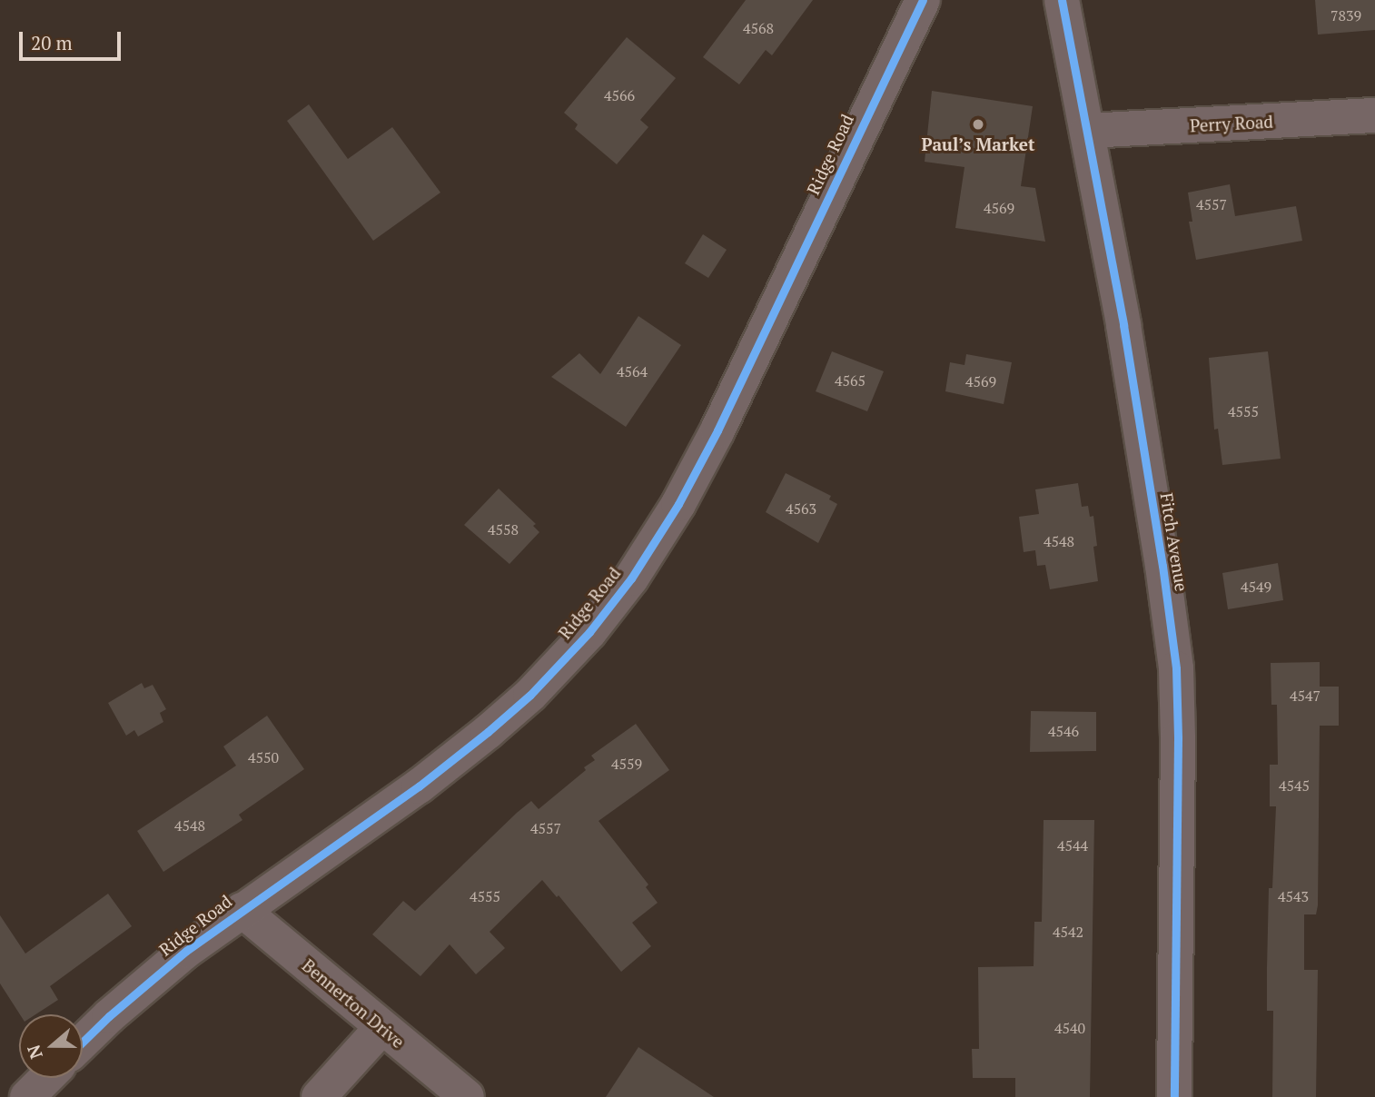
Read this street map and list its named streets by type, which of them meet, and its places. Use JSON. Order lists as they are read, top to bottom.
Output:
{
  "streets": {
    "street": [
      "Perry Road",
      "Ridge Road",
      "Fitch Avenue",
      "Bennerton Drive"
    ]
  },
  "crossings": [
    ["Perry Road", "Fitch Avenue"],
    ["Ridge Road", "Bennerton Drive"]
  ],
  "places": ["Paul’s Market"],
  "house_numbers": [
    "7839",
    "4568",
    "4566",
    "4557",
    "4569",
    "4564",
    "4565",
    "4569",
    "4555",
    "4563",
    "4558",
    "4548",
    "4549",
    "4547",
    "4546",
    "4550",
    "4559",
    "4545",
    "4548",
    "4557",
    "4544",
    "4555",
    "4543",
    "4542",
    "4540"
  ],
  "scale_bar": "20 m",
  "north": "left"
}
